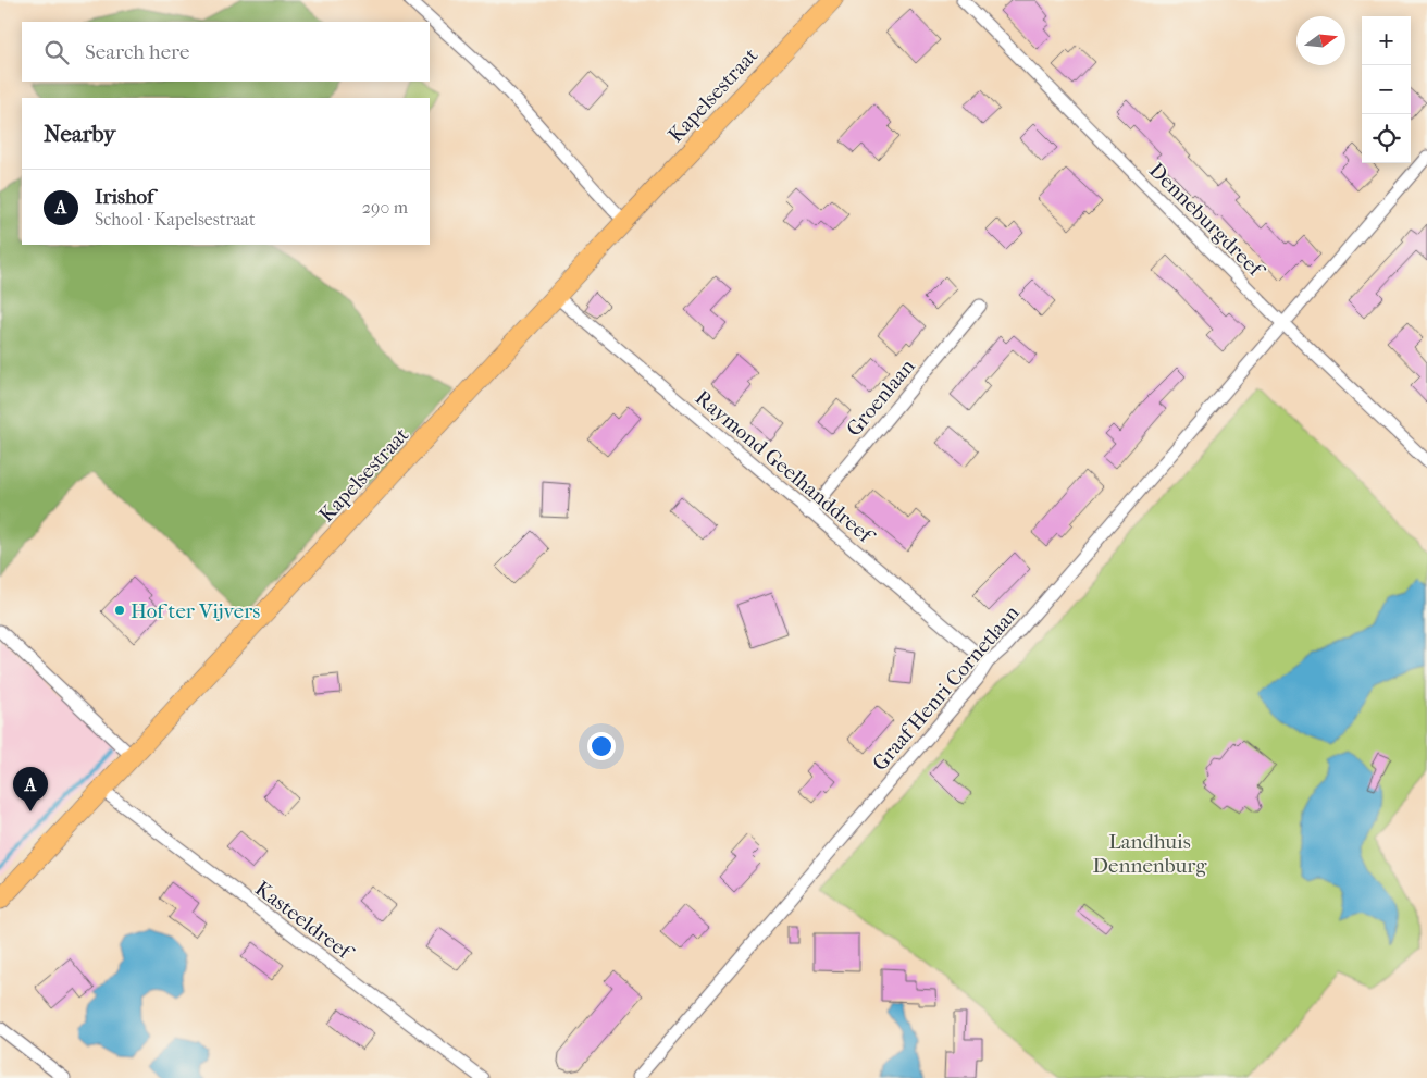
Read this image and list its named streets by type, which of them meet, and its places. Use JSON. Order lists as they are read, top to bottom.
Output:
{
  "streets": {
    "main road": ["Kapelsestraat"],
    "street": [
      "Denneburgdreef",
      "Groenlaan",
      "Raymond Geelhanddreef",
      "Graaf Henri Cornetlaan",
      "Kasteeldreef"
    ]
  },
  "crossings": [
    ["Kapelsestraat", "Raymond Geelhanddreef"],
    ["Kapelsestraat", "Kasteeldreef"],
    ["Denneburgdreef", "Graaf Henri Cornetlaan"],
    ["Groenlaan", "Raymond Geelhanddreef"],
    ["Raymond Geelhanddreef", "Graaf Henri Cornetlaan"]
  ],
  "parks": ["Landhuis Dennenburg"],
  "places": ["Hof ter Vijvers"],
  "north": "right",
  "page": {
    "map_buttons": ["+", "−"],
    "search": "Search here",
    "heading": "Nearby",
    "list": [
      {
        "mark": "A",
        "name": "Irishof",
        "note": "School · Kapelsestraat",
        "value": "290 m"
      }
    ],
    "pins": "A"
  }
}
